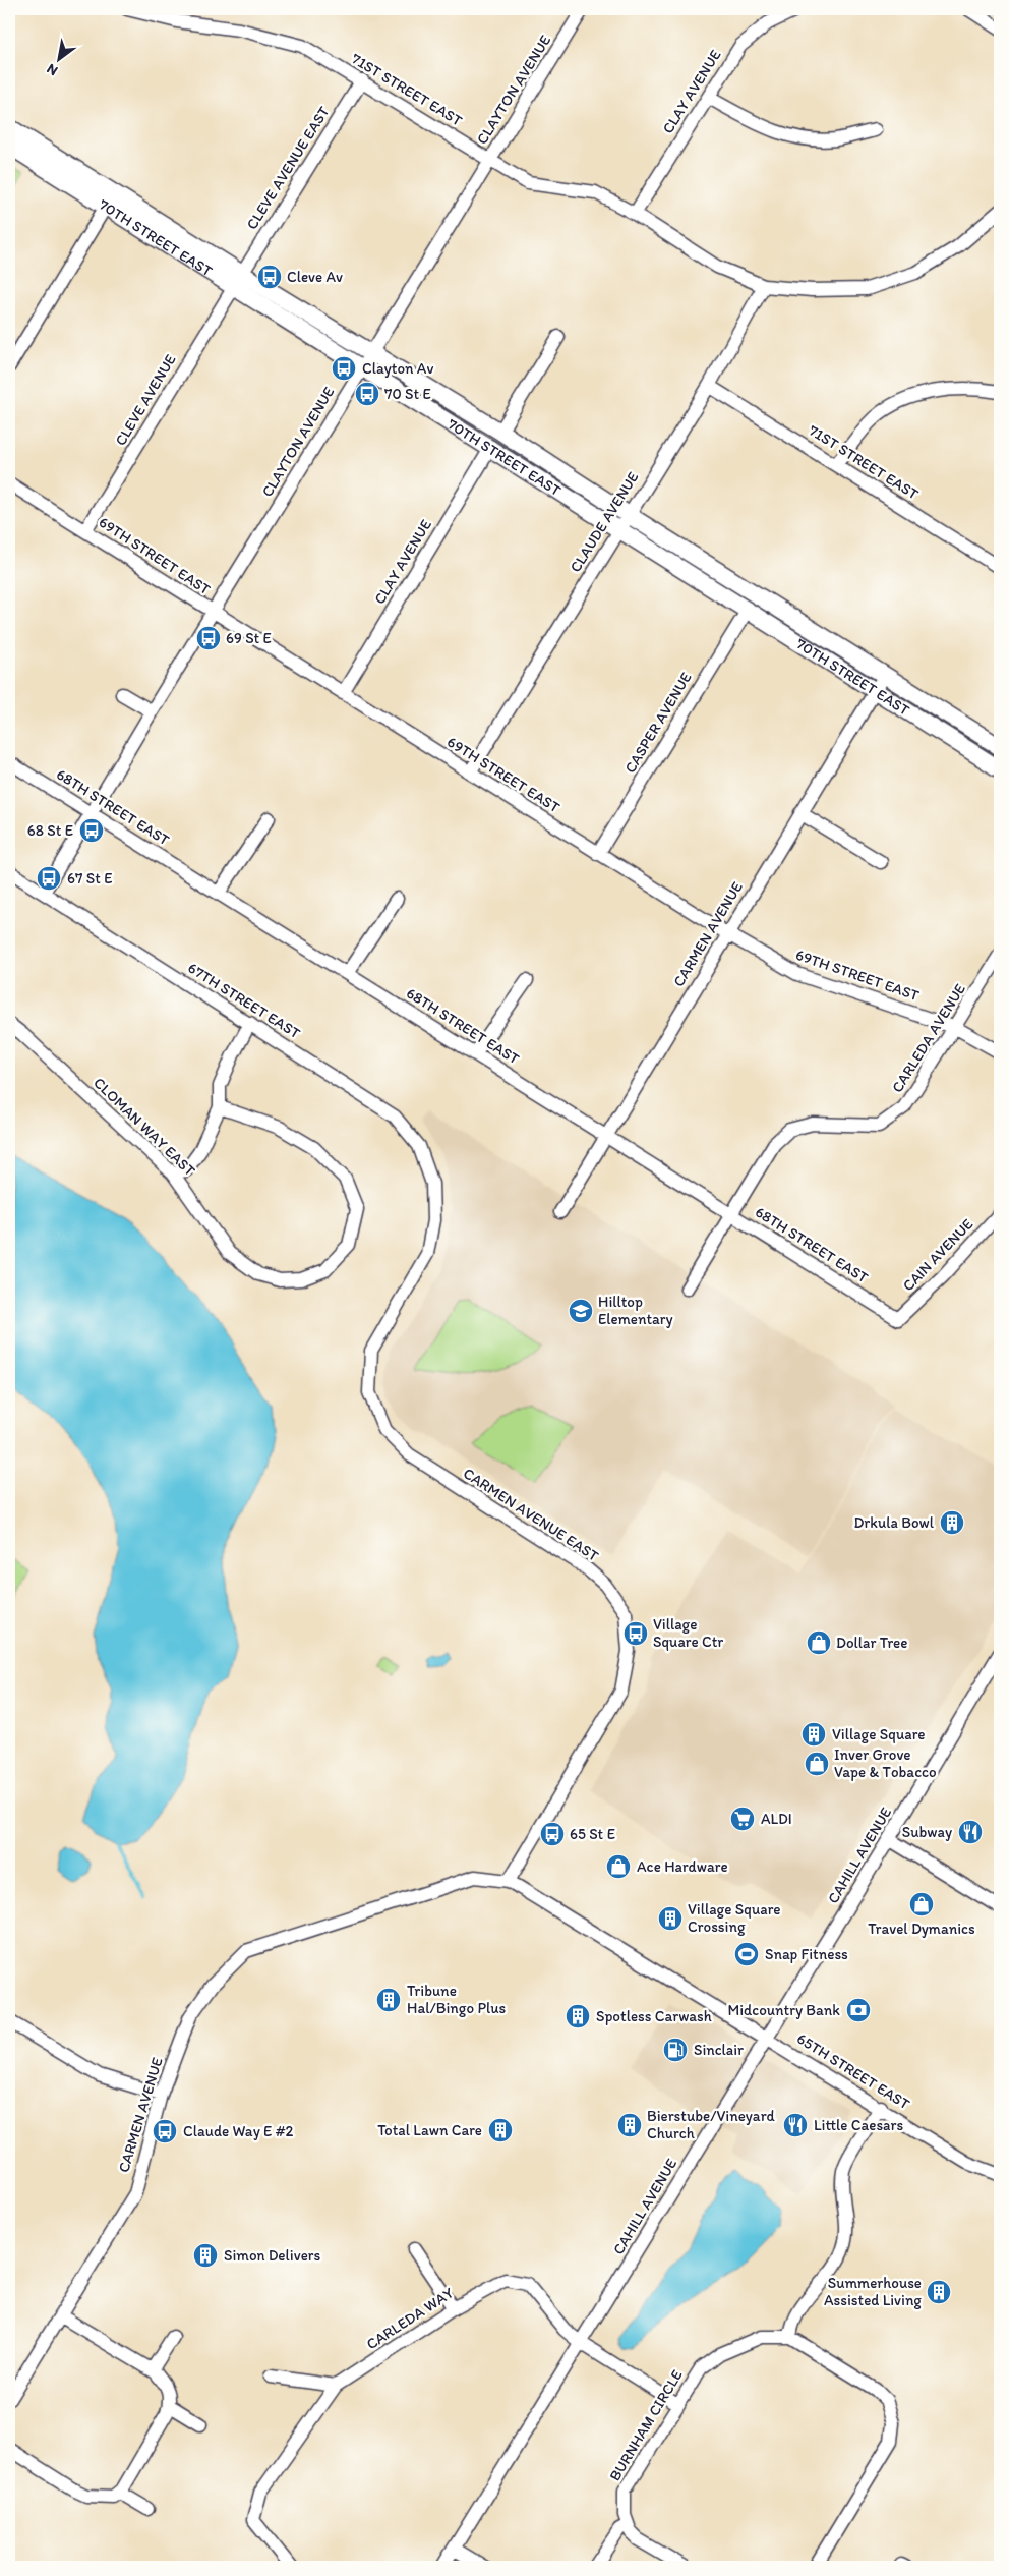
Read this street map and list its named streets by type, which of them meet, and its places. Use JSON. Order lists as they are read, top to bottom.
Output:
{
  "streets": {
    "main road": ["70TH STREET EAST"],
    "street": [
      "71ST STREET EAST",
      "CLAYTON AVENUE",
      "CLAY AVENUE",
      "CLEVE AVENUE EAST",
      "CLEVE AVENUE",
      "CLAUDE AVENUE",
      "69TH STREET EAST",
      "CASPER AVENUE",
      "68TH STREET EAST",
      "CARMEN AVENUE",
      "67TH STREET EAST",
      "CARLEDA AVENUE",
      "CLOMAN WAY EAST",
      "CAIN AVENUE",
      "CARMEN AVENUE EAST",
      "CAHILL AVENUE",
      "65TH STREET EAST",
      "CARLEDA WAY",
      "BURNHAM CIRCLE"
    ]
  },
  "crossings": [
    ["71ST STREET EAST", "CLAYTON AVENUE"],
    ["71ST STREET EAST", "CLAY AVENUE"],
    ["71ST STREET EAST", "CLEVE AVENUE EAST"],
    ["71ST STREET EAST", "CLAUDE AVENUE"],
    ["CLAYTON AVENUE", "70TH STREET EAST"],
    ["CLAYTON AVENUE", "69TH STREET EAST"],
    ["CLAYTON AVENUE", "68TH STREET EAST"],
    ["CLAYTON AVENUE", "67TH STREET EAST"],
    ["CLAY AVENUE", "70TH STREET EAST"],
    ["CLAY AVENUE", "69TH STREET EAST"],
    ["CLEVE AVENUE EAST", "70TH STREET EAST"],
    ["CLEVE AVENUE EAST", "CLEVE AVENUE"],
    ["70TH STREET EAST", "CLEVE AVENUE"],
    ["70TH STREET EAST", "CLAUDE AVENUE"],
    ["70TH STREET EAST", "CASPER AVENUE"],
    ["70TH STREET EAST", "CARMEN AVENUE"],
    ["CLEVE AVENUE", "69TH STREET EAST"],
    ["CLAUDE AVENUE", "69TH STREET EAST"],
    ["69TH STREET EAST", "CASPER AVENUE"],
    ["69TH STREET EAST", "CARMEN AVENUE"],
    ["69TH STREET EAST", "CARLEDA AVENUE"],
    ["68TH STREET EAST", "CARMEN AVENUE"],
    ["68TH STREET EAST", "CARLEDA AVENUE"],
    ["68TH STREET EAST", "CAIN AVENUE"],
    ["CARMEN AVENUE", "CARMEN AVENUE EAST"],
    ["CARMEN AVENUE", "65TH STREET EAST"],
    ["67TH STREET EAST", "CARMEN AVENUE EAST"],
    ["CARMEN AVENUE EAST", "65TH STREET EAST"],
    ["CAHILL AVENUE", "65TH STREET EAST"],
    ["CAHILL AVENUE", "CARLEDA WAY"],
    ["CARLEDA WAY", "BURNHAM CIRCLE"]
  ],
  "places": {
    "bus stop": [
      "Cleve Av",
      "Clayton Av",
      "70 St E",
      "69 St E",
      "68 St E",
      "67 St E",
      "Village Square Ctr",
      "65 St E",
      "Claude Way E #2"
    ],
    "school or university": ["Hilltop Elementary"],
    "building": [
      "Drkula Bowl",
      "Village Square",
      "Village Square Crossing",
      "Tribune Hal/Bingo Plus",
      "Spotless Carwash",
      "Bierstube/Vineyard Church",
      "Total Lawn Care",
      "Simon Delivers",
      "Summerhouse Assisted Living"
    ],
    "shop": [
      "Dollar Tree",
      "Inver Grove Vape & Tobacco",
      "Ace Hardware",
      "Travel Dymanics"
    ],
    "supermarket": ["ALDI"],
    "restaurant": ["Subway", "Little Caesars"],
    "sports": ["Snap Fitness"],
    "bank": ["Midcountry Bank"],
    "fuel station": ["Sinclair"]
  },
  "north": "bottom left"
}
